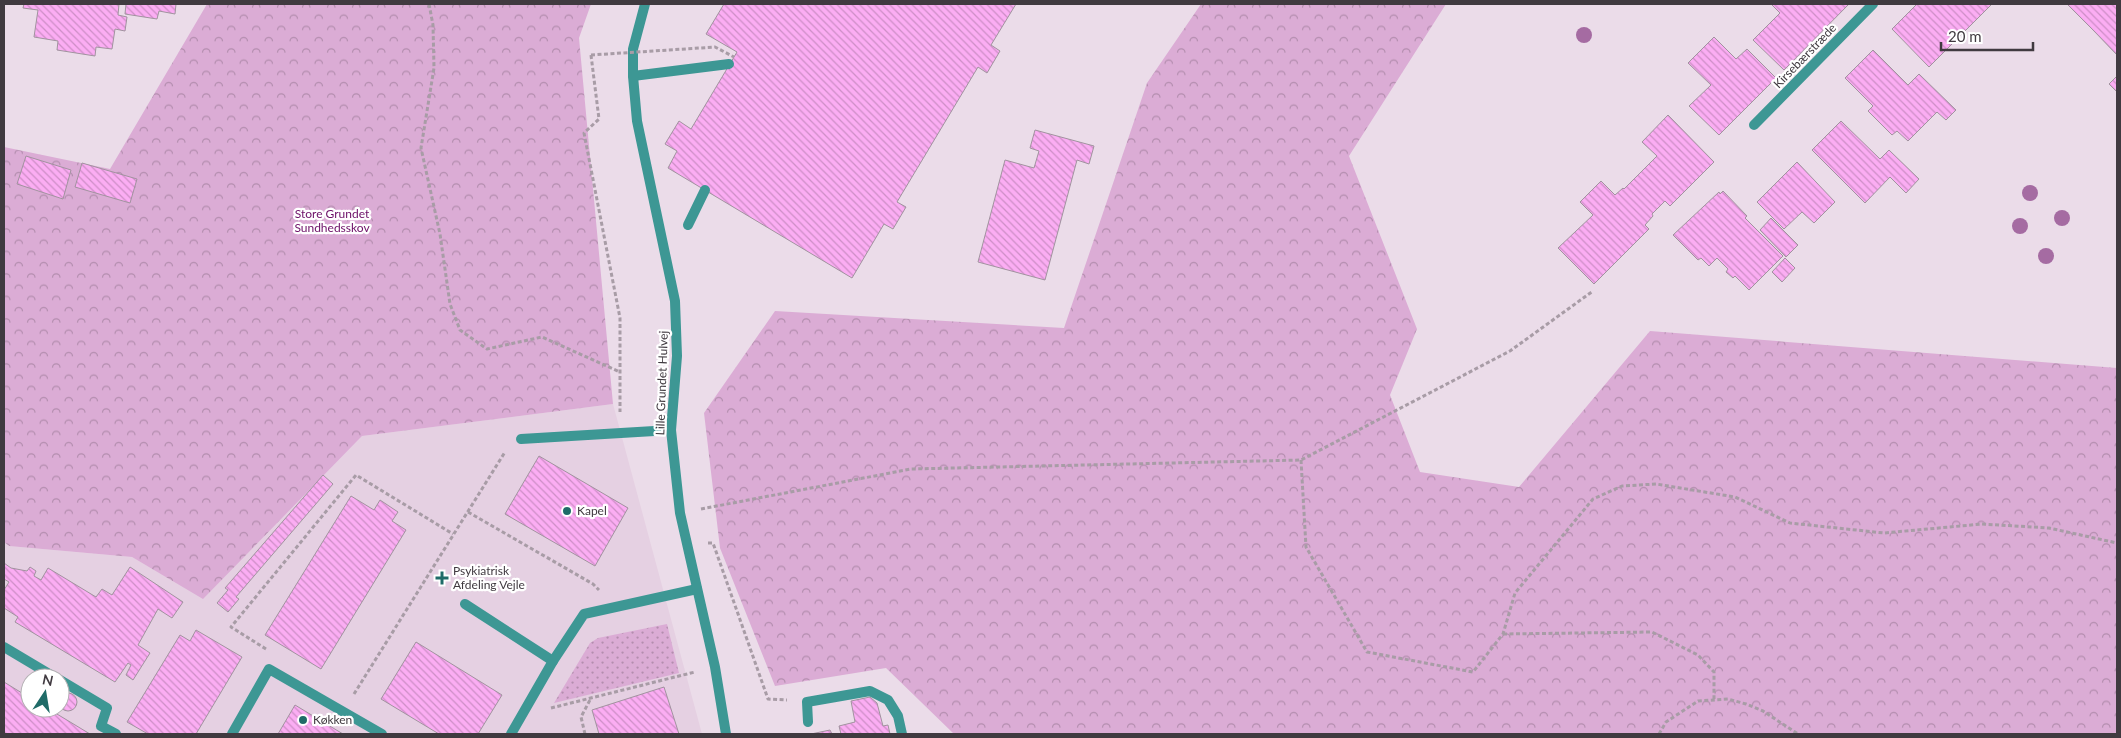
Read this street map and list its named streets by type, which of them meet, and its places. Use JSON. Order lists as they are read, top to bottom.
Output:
{
  "streets": {
    "street": ["Kirsebærstræde", "Lille Grundet Hulvej"]
  },
  "parks": ["Store Grundet Sundhedsskov"],
  "places": {
    "other": ["Kapel", "Køkken"],
    "health": ["Psykiatrisk Afdeling Vejle"]
  },
  "scale_bar": "20 m",
  "north": "top"
}
